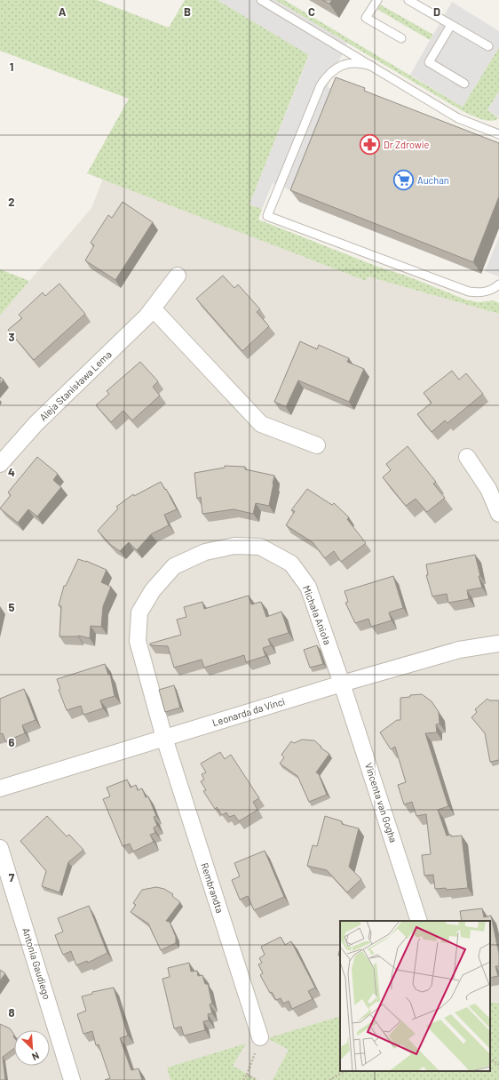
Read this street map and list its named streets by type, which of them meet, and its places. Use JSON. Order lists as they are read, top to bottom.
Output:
{
  "streets": {
    "street": [
      "Aleja Stanisława Lema",
      "Michała Anioła",
      "Leonarda da Vinci",
      "Vincenta van Gogha",
      "Rembrandta",
      "Antonia Gaudiego"
    ]
  },
  "crossings": [
    ["Michała Anioła", "Leonarda da Vinci"],
    ["Michała Anioła", "Vincenta van Gogha"],
    ["Michała Anioła", "Rembrandta"],
    ["Leonarda da Vinci", "Vincenta van Gogha"],
    ["Leonarda da Vinci", "Rembrandta"]
  ],
  "places": {
    "pharmacy": ["Dr Zdrowie"],
    "supermarket": ["Auchan"]
  },
  "north": "bottom right",
  "grid": {
    "columns": [
      "A",
      "B",
      "C",
      "D"
    ],
    "rows": [
      "1",
      "2",
      "3",
      "4",
      "5",
      "6",
      "7",
      "8"
    ]
  }
}
